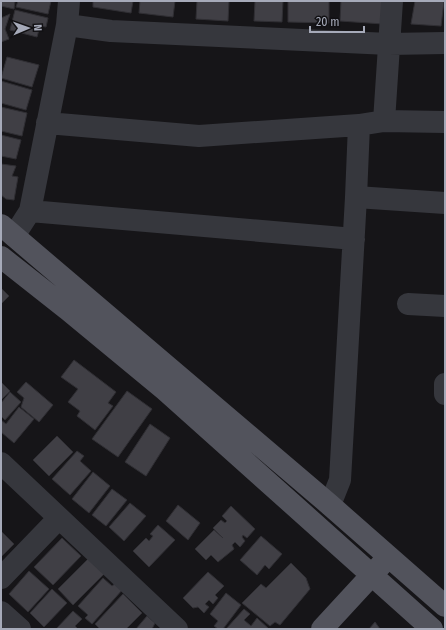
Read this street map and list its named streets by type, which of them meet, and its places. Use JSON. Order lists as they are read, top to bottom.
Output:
{
  "scale_bar": "20 m",
  "north": "right"
}
